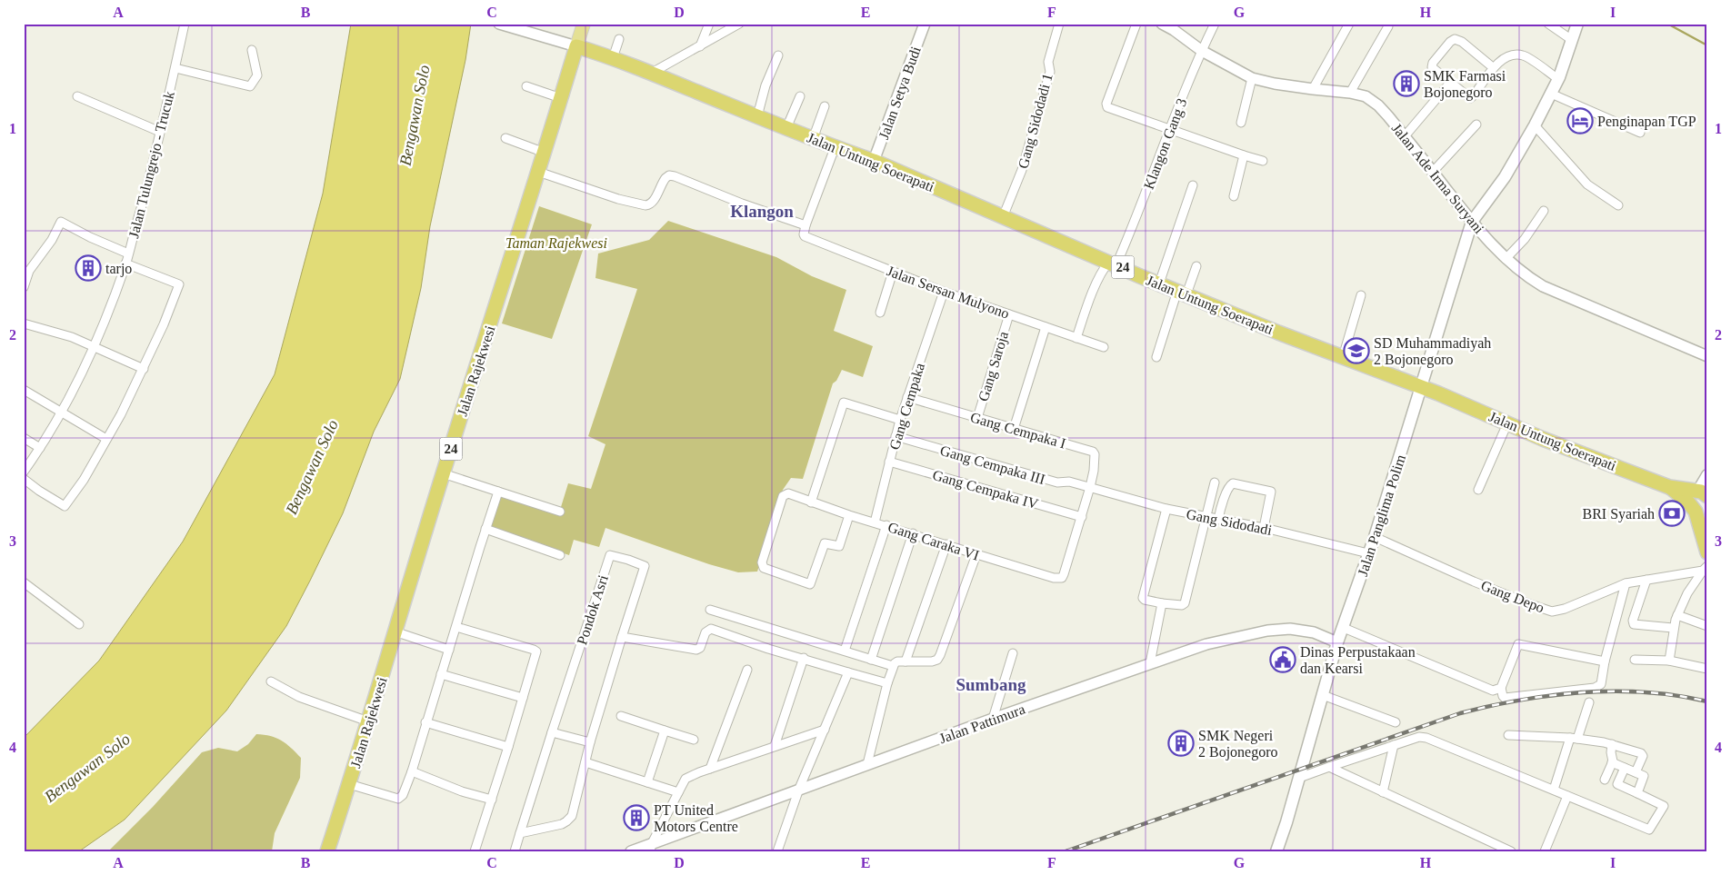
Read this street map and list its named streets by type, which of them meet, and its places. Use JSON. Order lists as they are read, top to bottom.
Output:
{
  "streets": {
    "highway": ["Jalan Untung Soerapati", "24", "Jalan Rajekwesi"],
    "main road": ["Jalan Panglima Polim"],
    "street": [
      "Jalan Setya Budi",
      "Gang Sidodadi 1",
      "Klangon Gang 3",
      "Jalan Tulungrejo - Trucuk",
      "Jalan Ade Irma Suryani",
      "Jalan Sersan Mulyono",
      "Gang Saroja",
      "Gang Cempaka",
      "Gang Cempaka I",
      "Gang Cempaka III",
      "Gang Cempaka IV",
      "Gang Sidodadi",
      "Gang Caraka VI",
      "Gang Depo",
      "Pondok Asri",
      "Jalan Pattimura"
    ]
  },
  "crossings": [
    ["Jalan Setya Budi", "Jalan Untung Soerapati"],
    ["Gang Sidodadi 1", "Jalan Untung Soerapati"],
    ["Klangon Gang 3", "Jalan Untung Soerapati"],
    ["Klangon Gang 3", "Jalan Ade Irma Suryani"],
    ["Klangon Gang 3", "Jalan Sersan Mulyono"],
    ["Jalan Untung Soerapati", "24"],
    ["Jalan Untung Soerapati", "Jalan Rajekwesi"],
    ["Jalan Untung Soerapati", "Jalan Panglima Polim"],
    ["Jalan Ade Irma Suryani", "Jalan Panglima Polim"],
    ["Jalan Sersan Mulyono", "Gang Saroja"],
    ["Jalan Sersan Mulyono", "Gang Cempaka"],
    ["Gang Saroja", "Gang Cempaka I"],
    ["Gang Cempaka", "Gang Cempaka I"],
    ["Gang Cempaka", "Gang Cempaka III"],
    ["Gang Cempaka", "Gang Cempaka IV"],
    ["Gang Cempaka", "Gang Caraka VI"],
    ["Gang Cempaka I", "Gang Cempaka III"],
    ["Gang Cempaka I", "Gang Sidodadi"],
    ["Gang Cempaka I", "Gang Caraka VI"],
    ["Gang Cempaka III", "Gang Sidodadi"],
    ["Gang Cempaka III", "Gang Caraka VI"],
    ["Gang Cempaka IV", "Gang Caraka VI"],
    ["Jalan Panglima Polim", "Gang Sidodadi"],
    ["Jalan Panglima Polim", "Gang Depo"],
    ["Jalan Panglima Polim", "Jalan Pattimura"],
    ["Gang Sidodadi", "Gang Caraka VI"]
  ],
  "districts": ["Klangon", "Sumbang"],
  "water": ["Bengawan Solo"],
  "parks": ["Taman Rajekwesi"],
  "places": {
    "building": [
      "SMK Farmasi Bojonegoro",
      "tarjo",
      "SMK Negeri 2 Bojonegoro",
      "PT United Motors Centre"
    ],
    "hotel": ["Penginapan TGP"],
    "school or university": ["SD Muhammadiyah 2 Bojonegoro"],
    "bank": ["BRI Syariah"],
    "public building": ["Dinas Perpustakaan dan Kearsi"]
  },
  "grid": {
    "columns": [
      "A",
      "B",
      "C",
      "D",
      "E",
      "F",
      "G",
      "H",
      "I"
    ],
    "rows": [
      "1",
      "2",
      "3",
      "4"
    ]
  }
}
